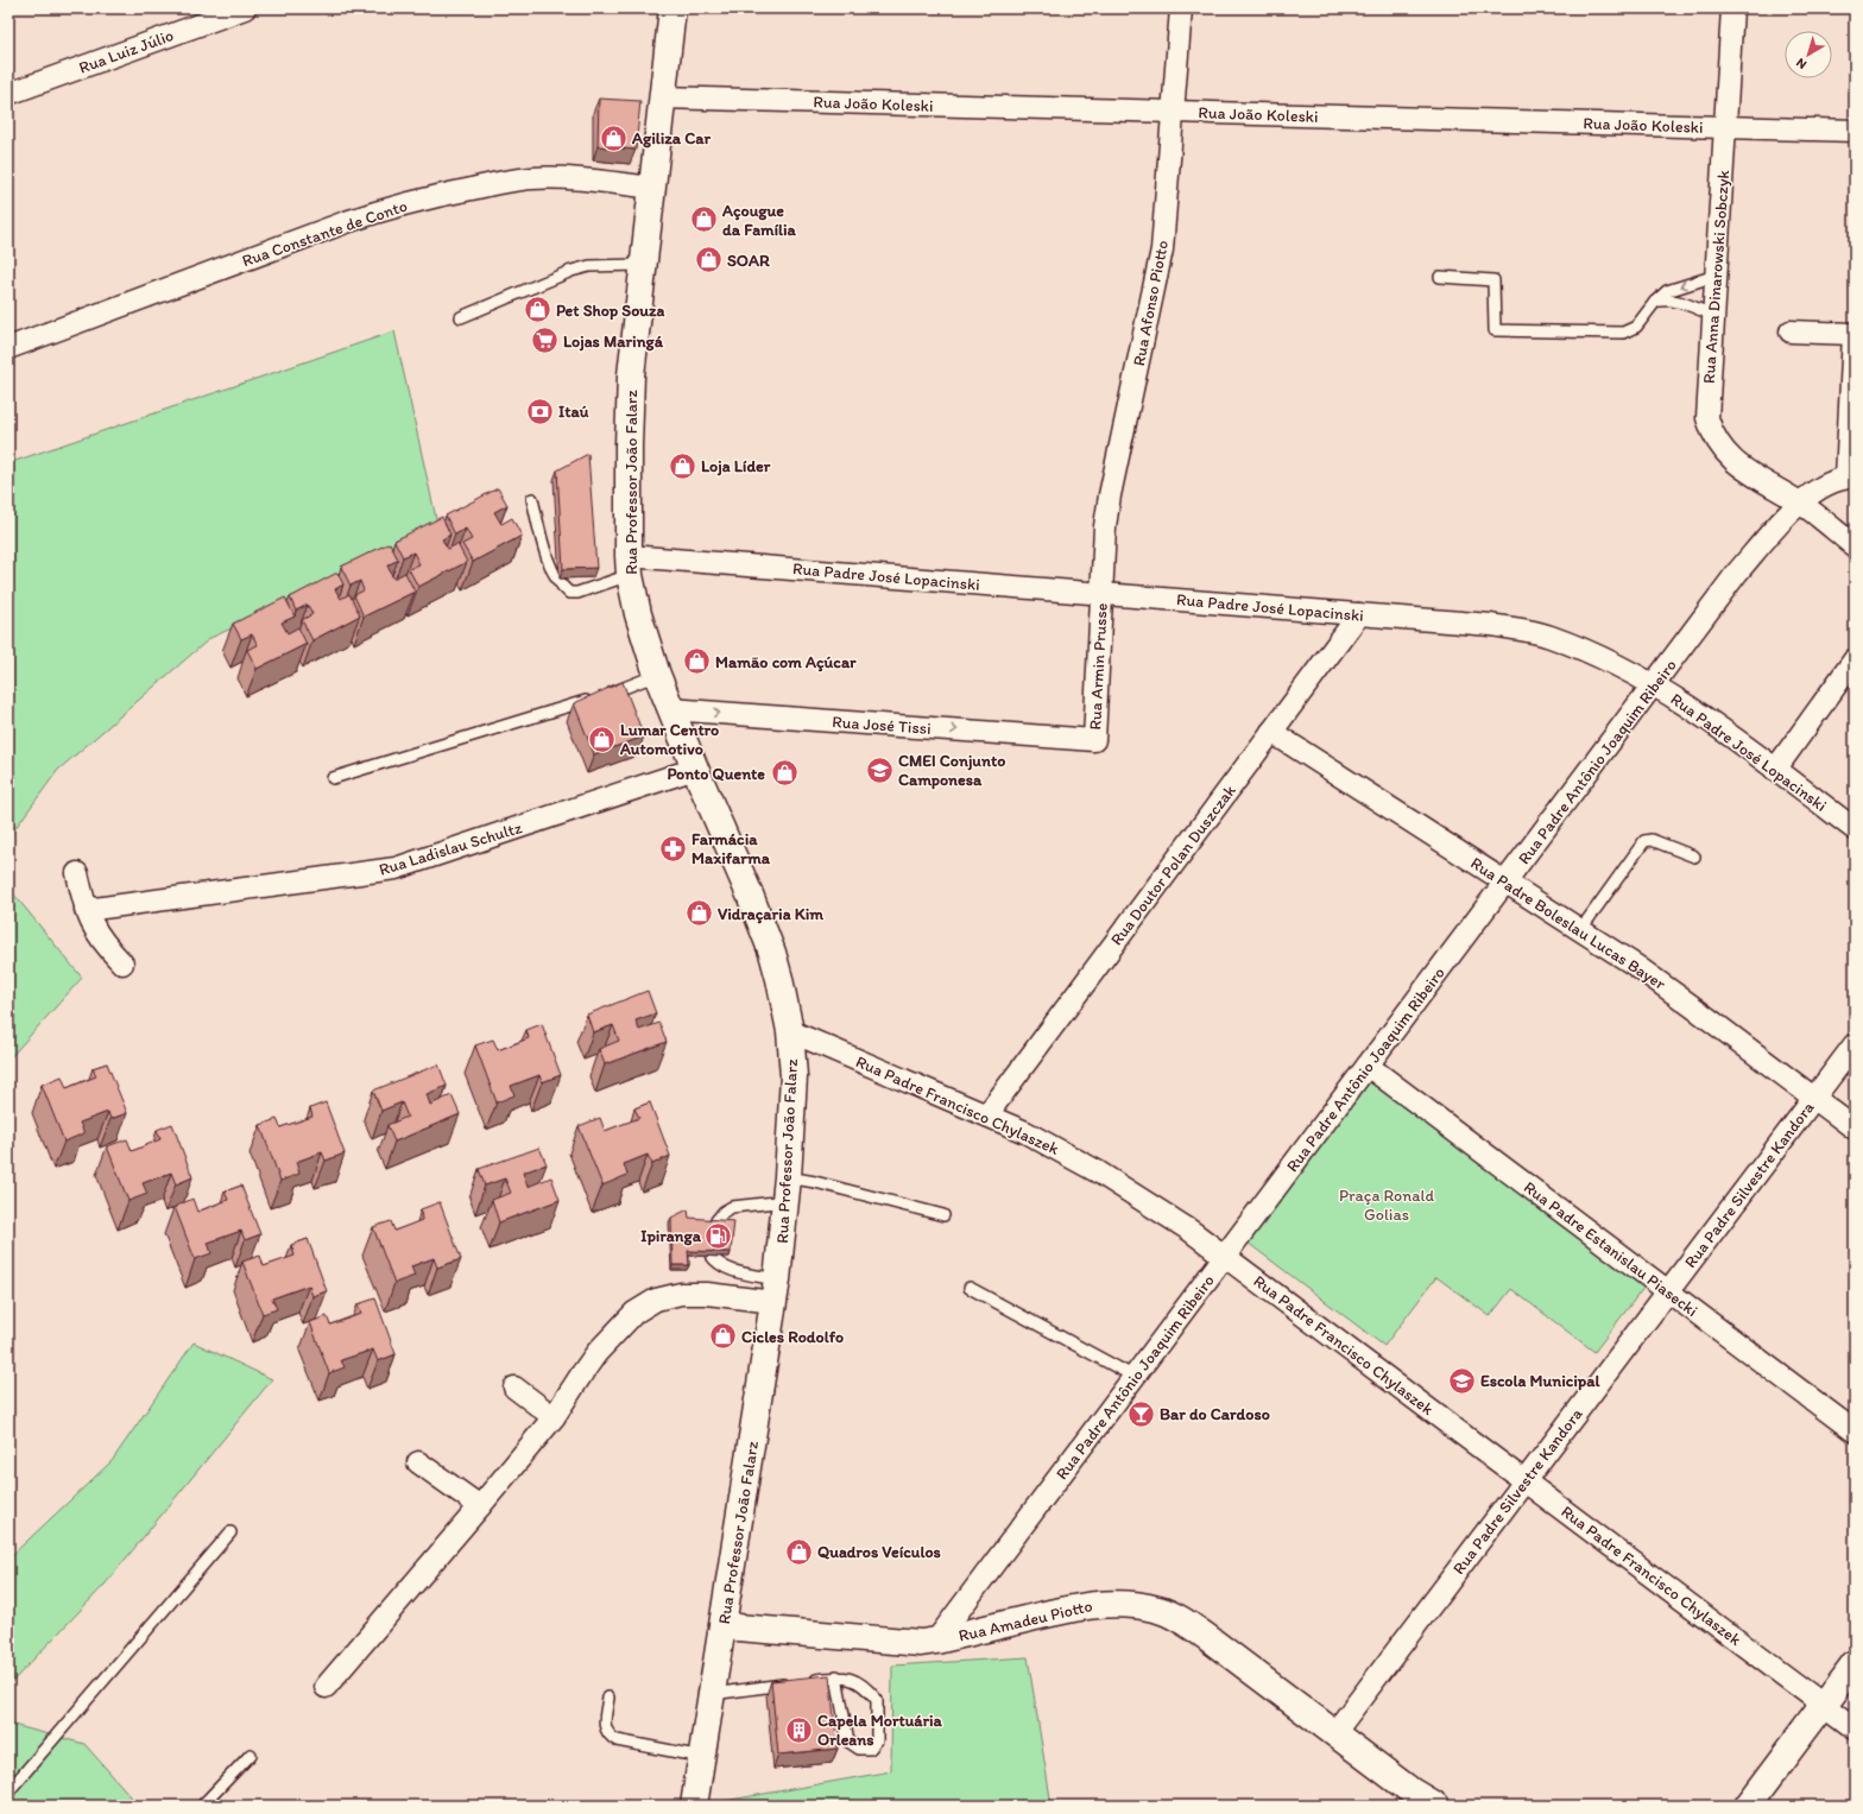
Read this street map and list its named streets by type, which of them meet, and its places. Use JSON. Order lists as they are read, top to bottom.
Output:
{
  "streets": {
    "main road": ["Rua Professor João Falarz", "Rua Amadeu Piotto"],
    "street": [
      "Rua Luiz Júlio",
      "Rua João Koleski",
      "Rua Constante de Conto",
      "Rua Anna Dinarowski Sobczyk",
      "Rua Afonso Piotto",
      "Rua Padre José Lopacinski",
      "Rua Armin Prusse",
      "Rua José Tissi",
      "Rua Padre Antônio Joaquim Ribeiro",
      "Rua Ladislau Schultz",
      "Rua Doutor Polan Duszczak",
      "Rua Padre Boleslau Lucas Bayer",
      "Rua Padre Francisco Chylaszek",
      "Rua Padre Silvestre Kandora",
      "Rua Padre Estanislau Piasecki"
    ]
  },
  "crossings": [
    ["Rua João Koleski", "Rua Anna Dinarowski Sobczyk"],
    ["Rua João Koleski", "Rua Afonso Piotto"],
    ["Rua João Koleski", "Rua Professor João Falarz"],
    ["Rua Constante de Conto", "Rua Professor João Falarz"],
    ["Rua Anna Dinarowski Sobczyk", "Rua Padre Antônio Joaquim Ribeiro"],
    ["Rua Afonso Piotto", "Rua Padre José Lopacinski"],
    ["Rua Afonso Piotto", "Rua Armin Prusse"],
    ["Rua Professor João Falarz", "Rua Padre José Lopacinski"],
    ["Rua Professor João Falarz", "Rua José Tissi"],
    ["Rua Professor João Falarz", "Rua Ladislau Schultz"],
    ["Rua Professor João Falarz", "Rua Padre Francisco Chylaszek"],
    ["Rua Professor João Falarz", "Rua Amadeu Piotto"],
    ["Rua Padre José Lopacinski", "Rua Armin Prusse"],
    ["Rua Padre José Lopacinski", "Rua Padre Antônio Joaquim Ribeiro"],
    ["Rua Padre José Lopacinski", "Rua Doutor Polan Duszczak"],
    ["Rua Armin Prusse", "Rua José Tissi"],
    ["Rua Padre Antônio Joaquim Ribeiro", "Rua Padre Boleslau Lucas Bayer"],
    ["Rua Padre Antônio Joaquim Ribeiro", "Rua Padre Francisco Chylaszek"],
    ["Rua Padre Antônio Joaquim Ribeiro", "Rua Padre Estanislau Piasecki"],
    ["Rua Padre Antônio Joaquim Ribeiro", "Rua Amadeu Piotto"],
    ["Rua Doutor Polan Duszczak", "Rua Padre Boleslau Lucas Bayer"],
    ["Rua Doutor Polan Duszczak", "Rua Padre Francisco Chylaszek"],
    ["Rua Padre Boleslau Lucas Bayer", "Rua Padre Silvestre Kandora"],
    ["Rua Padre Francisco Chylaszek", "Rua Padre Silvestre Kandora"],
    ["Rua Padre Silvestre Kandora", "Rua Padre Estanislau Piasecki"],
    ["Rua Padre Silvestre Kandora", "Rua Amadeu Piotto"]
  ],
  "one_way": ["Rua José Tissi"],
  "parks": ["Praça Ronald Golias"],
  "places": {
    "shop": [
      "Agiliza Car",
      "Açougue da Família",
      "SOAR",
      "Pet Shop Souza",
      "Loja Líder",
      "Mamão com Açúcar",
      "Lumar Centro Automotivo",
      "Ponto Quente",
      "Vidraçaria Kim",
      "Cicles Rodolfo",
      "Quadros Veículos"
    ],
    "supermarket": ["Lojas Maringá"],
    "bank": ["Itaú"],
    "school or university": ["CMEI Conjunto Camponesa", "Escola Municipal"],
    "pharmacy": ["Farmácia Maxifarma"],
    "fuel station": ["Ipiranga"],
    "bar": ["Bar do Cardoso"],
    "building": ["Capela Mortuária Orleans"]
  },
  "north": "bottom left"
}
